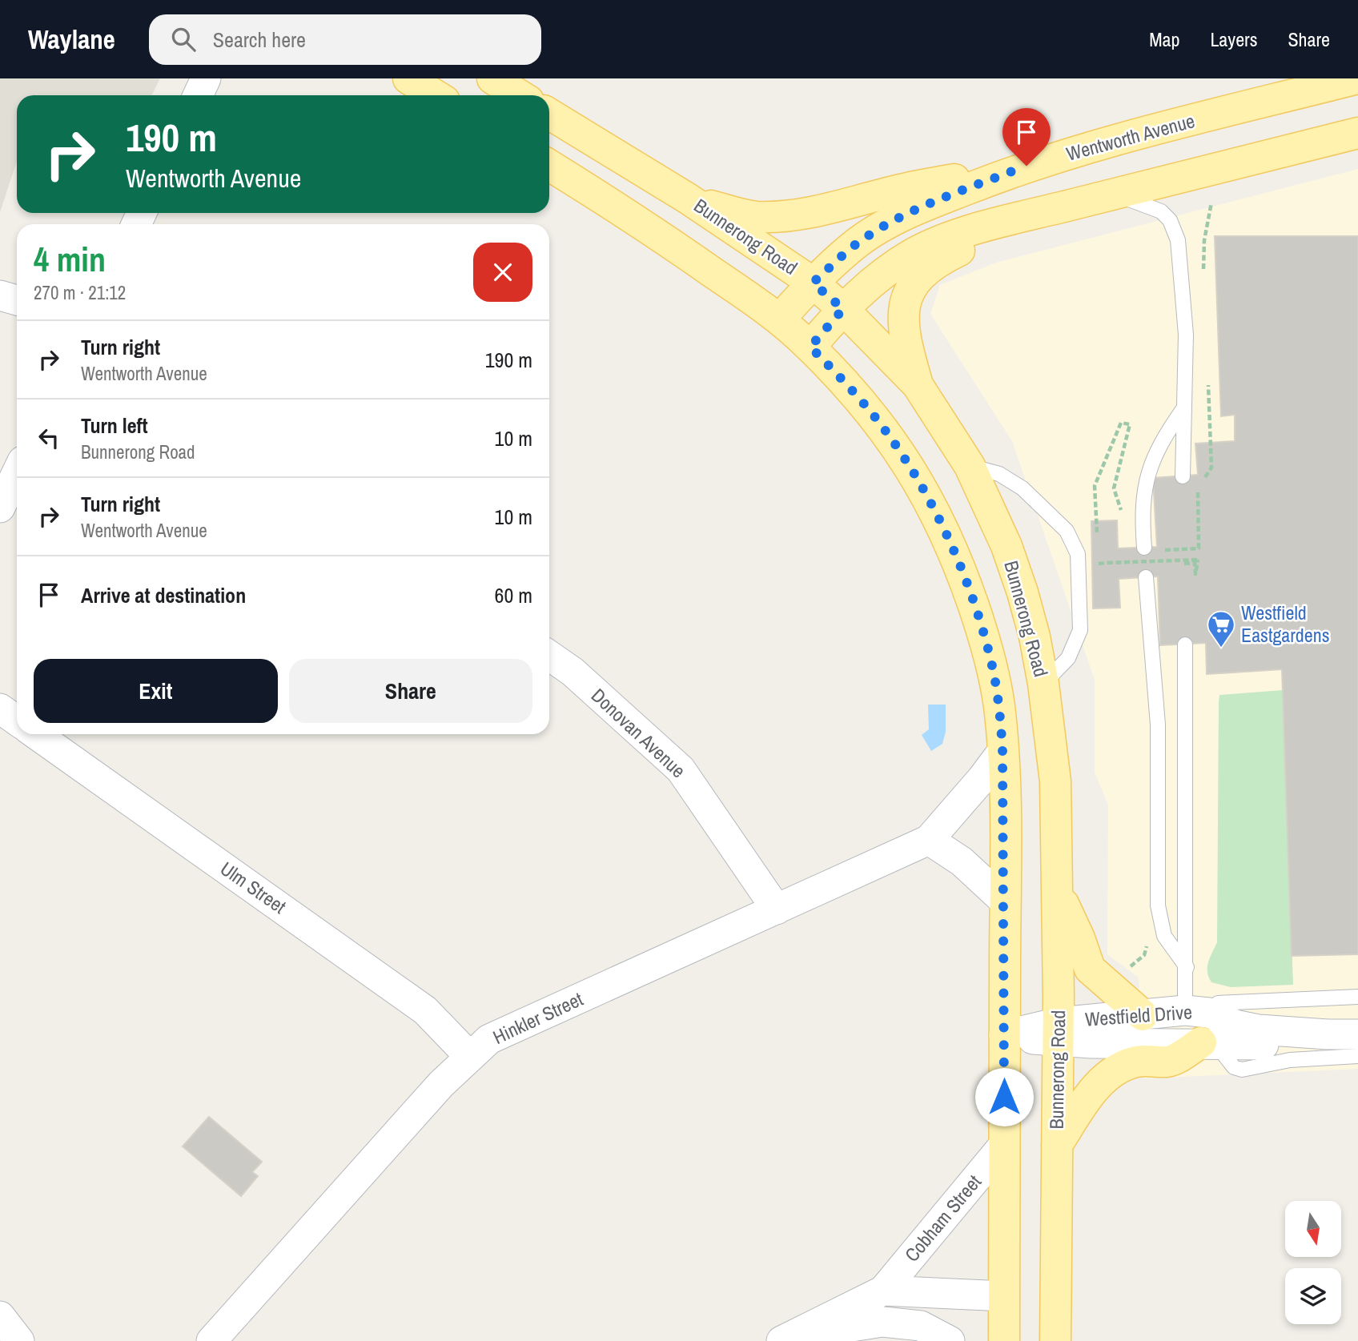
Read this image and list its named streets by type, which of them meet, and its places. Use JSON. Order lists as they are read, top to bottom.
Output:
{
  "streets": {
    "main road": ["Wentworth Avenue", "Bunnerong Road"],
    "street": [
      "Donovan Avenue",
      "Ulm Street",
      "Westfield Drive",
      "Hinkler Street",
      "Cobham Street"
    ]
  },
  "crossings": [
    ["Wentworth Avenue", "Bunnerong Road"],
    ["Bunnerong Road", "Westfield Drive"],
    ["Donovan Avenue", "Hinkler Street"],
    ["Ulm Street", "Hinkler Street"]
  ],
  "places": {
    "supermarket": ["Westfield Eastgardens"]
  },
  "north": "bottom",
  "page": {
    "header": "Waylane",
    "search": "Search here",
    "nav": ["Map", "Layers", "Share"],
    "turn": ["190 m", "Wentworth Avenue"],
    "heading": ["4 min", "270 m · 21:12"],
    "list": [
      {
        "name": "Turn right",
        "note": "Wentworth Avenue",
        "value": "190 m"
      },
      {
        "name": "Turn left",
        "note": "Bunnerong Road",
        "value": "10 m"
      },
      {
        "name": "Turn right",
        "note": "Wentworth Avenue",
        "value": "10 m"
      },
      {
        "name": "Arrive at destination",
        "value": "60 m"
      }
    ],
    "buttons": ["Exit", "Share"]
  }
}
